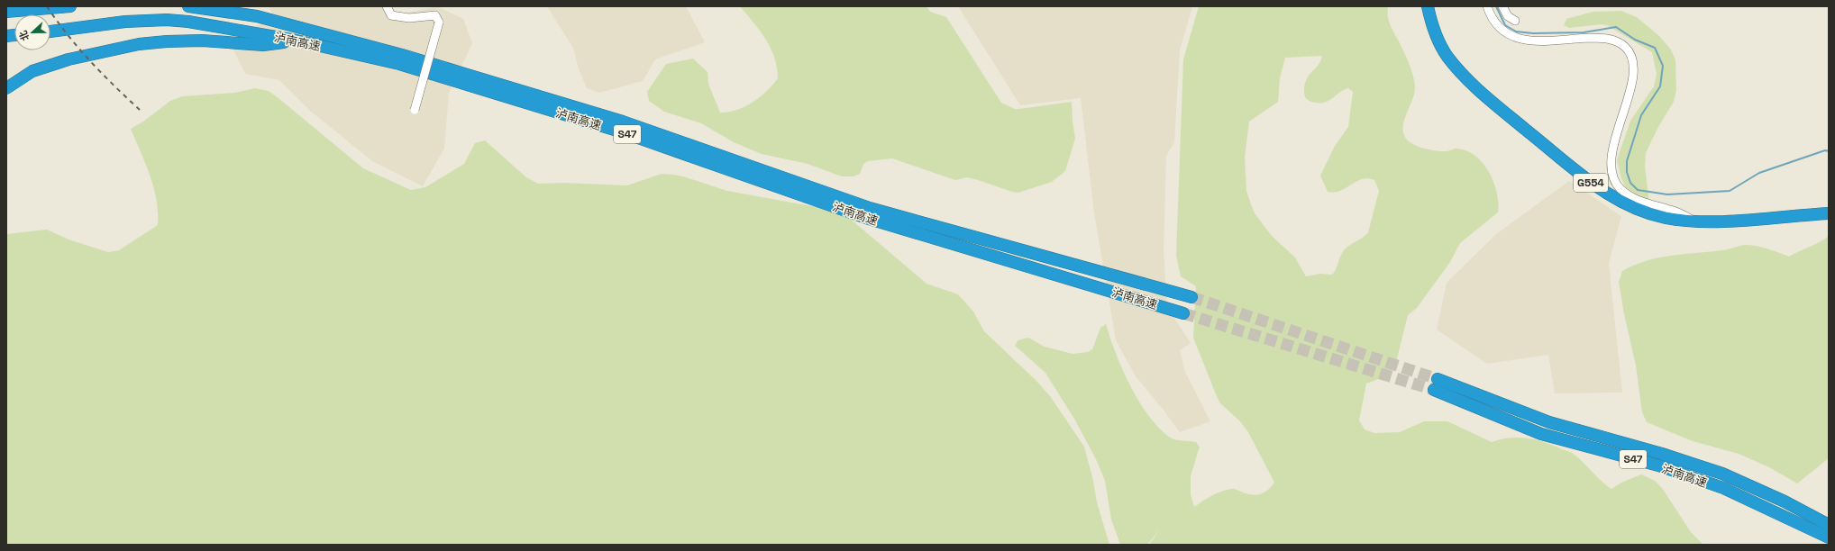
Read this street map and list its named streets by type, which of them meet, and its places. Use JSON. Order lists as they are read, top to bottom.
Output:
{
  "streets": {
    "highway": ["泸南高速", "S47", "G554"]
  },
  "north": "left"
}
